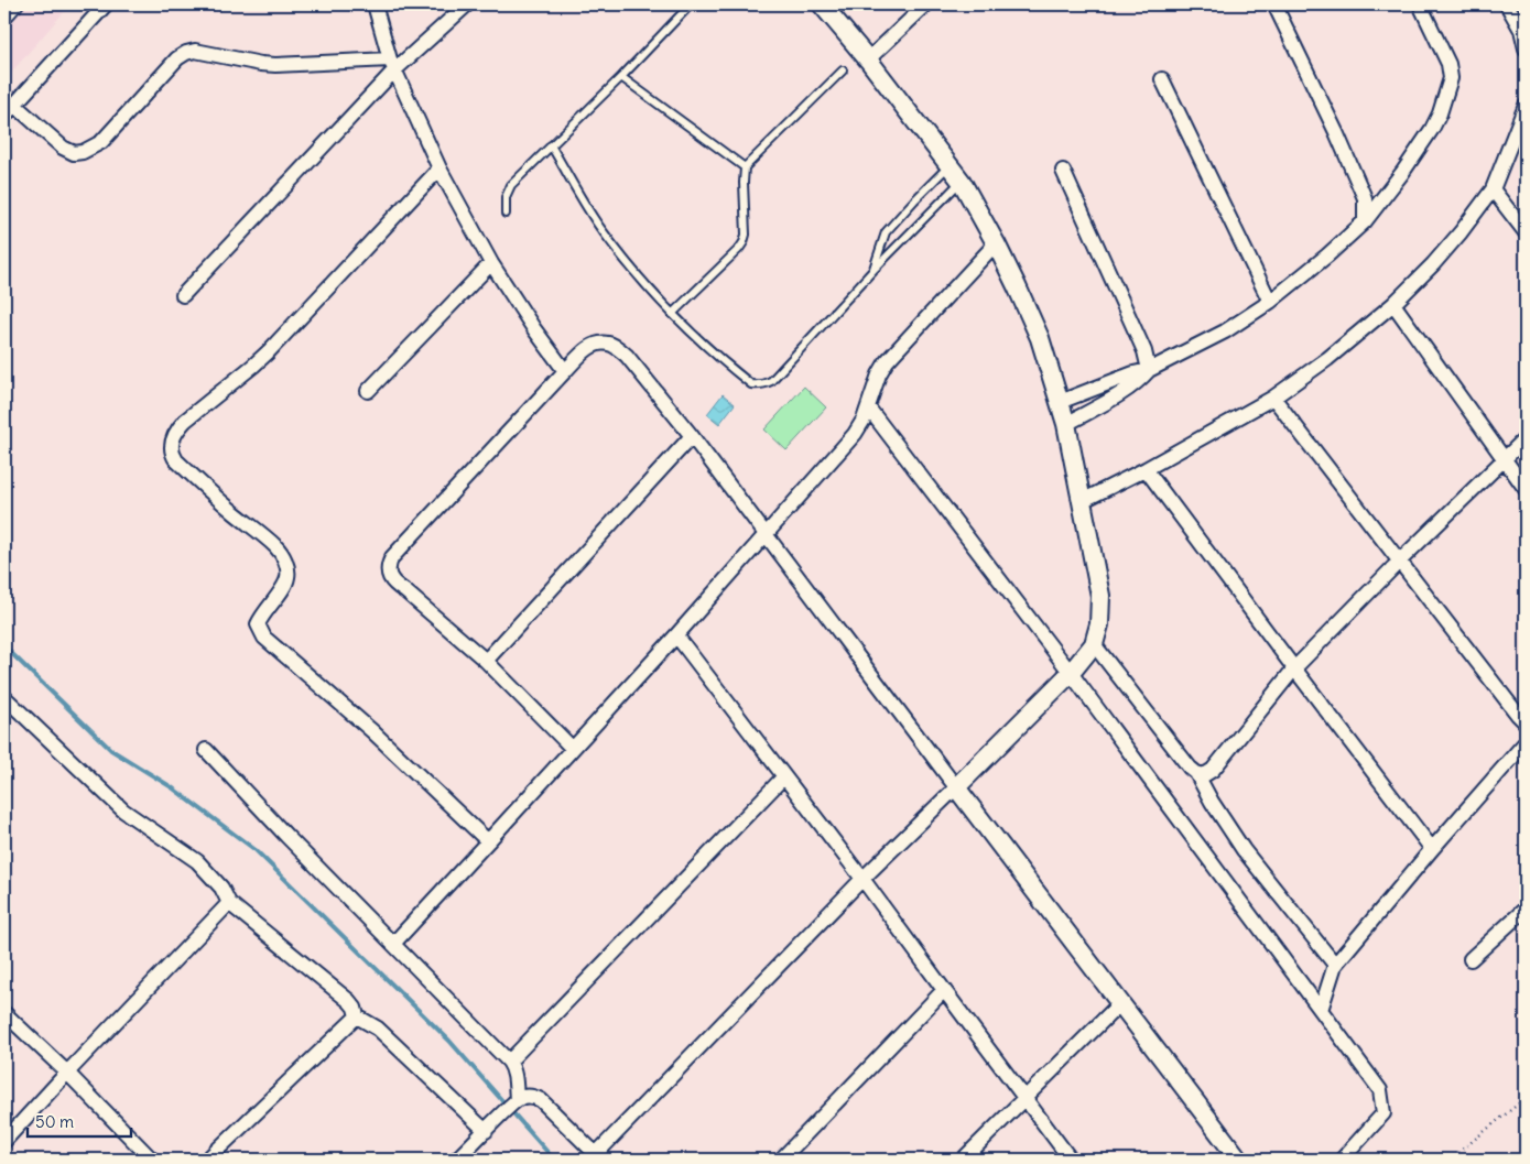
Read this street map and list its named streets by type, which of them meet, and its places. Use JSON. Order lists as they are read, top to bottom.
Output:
{
  "scale_bar": "50 m"
}
